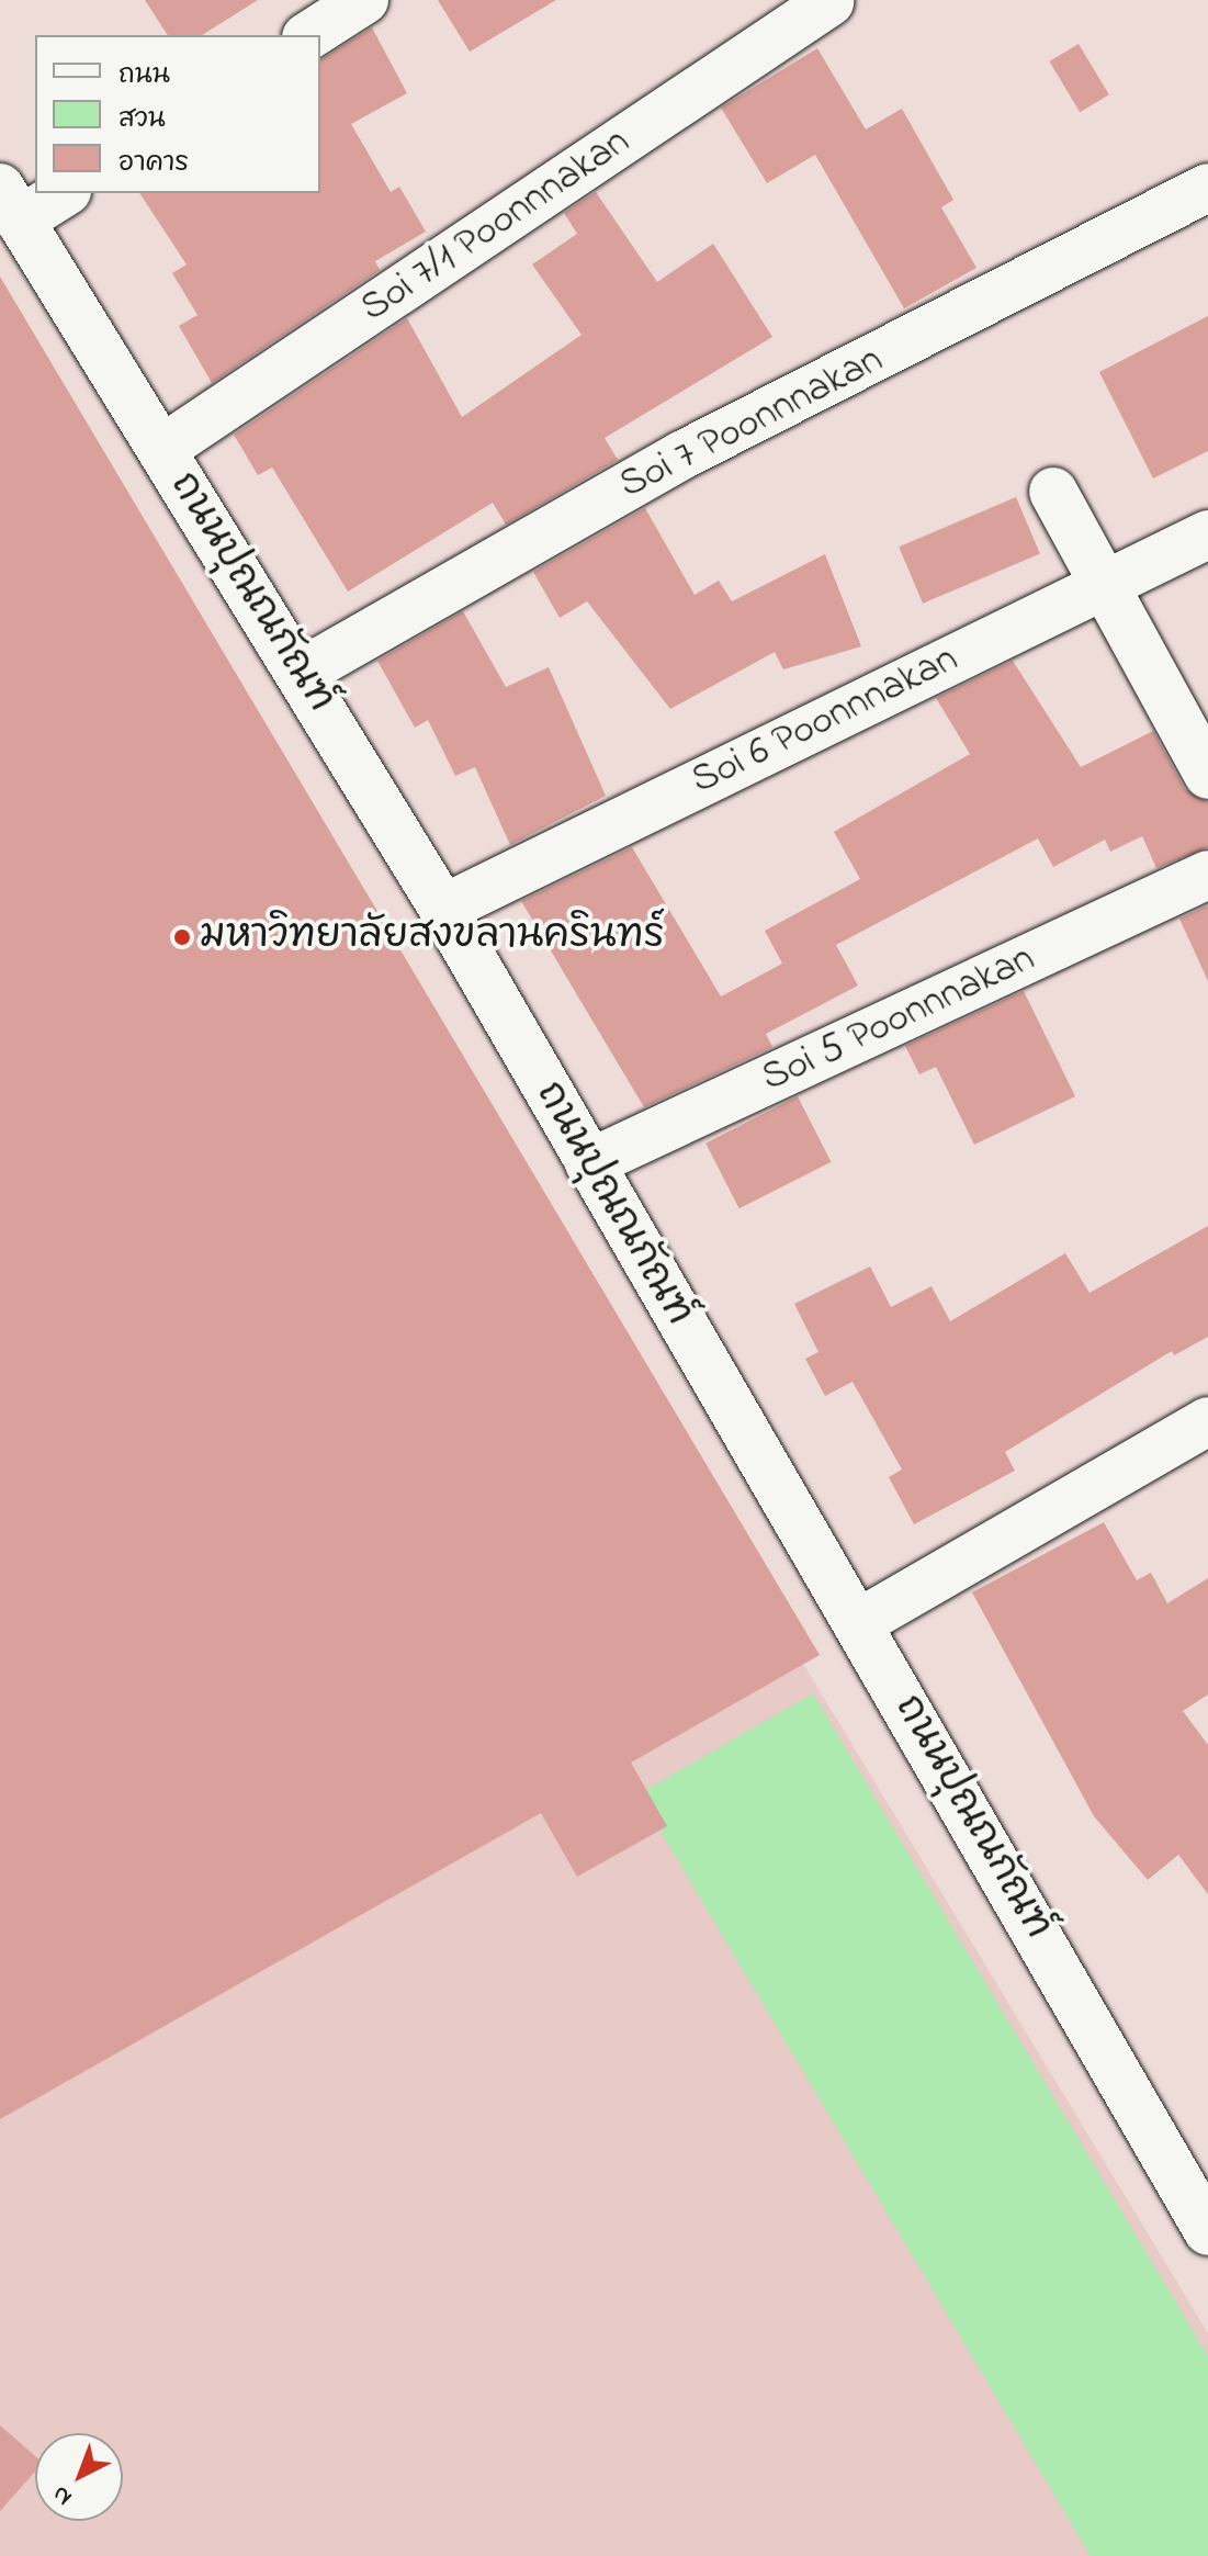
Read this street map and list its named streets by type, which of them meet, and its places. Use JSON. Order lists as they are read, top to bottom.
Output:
{
  "streets": {
    "street": [
      "Soi 7/1 Poonnnakan",
      "Soi 7 Poonnnakan",
      "ถนนปุณณกัณฑ์",
      "Soi 6 Poonnnakan",
      "Soi 5 Poonnnakan"
    ]
  },
  "crossings": [
    ["Soi 7/1 Poonnnakan", "ถนนปุณณกัณฑ์"],
    ["Soi 7 Poonnnakan", "ถนนปุณณกัณฑ์"],
    ["ถนนปุณณกัณฑ์", "Soi 6 Poonnnakan"],
    ["ถนนปุณณกัณฑ์", "Soi 5 Poonnnakan"]
  ],
  "places": ["มหาวิทยาลัยสงขลานครินทร์"],
  "legend": ["ถนน", "สวน", "อาคาร"],
  "north": "bottom left"
}
